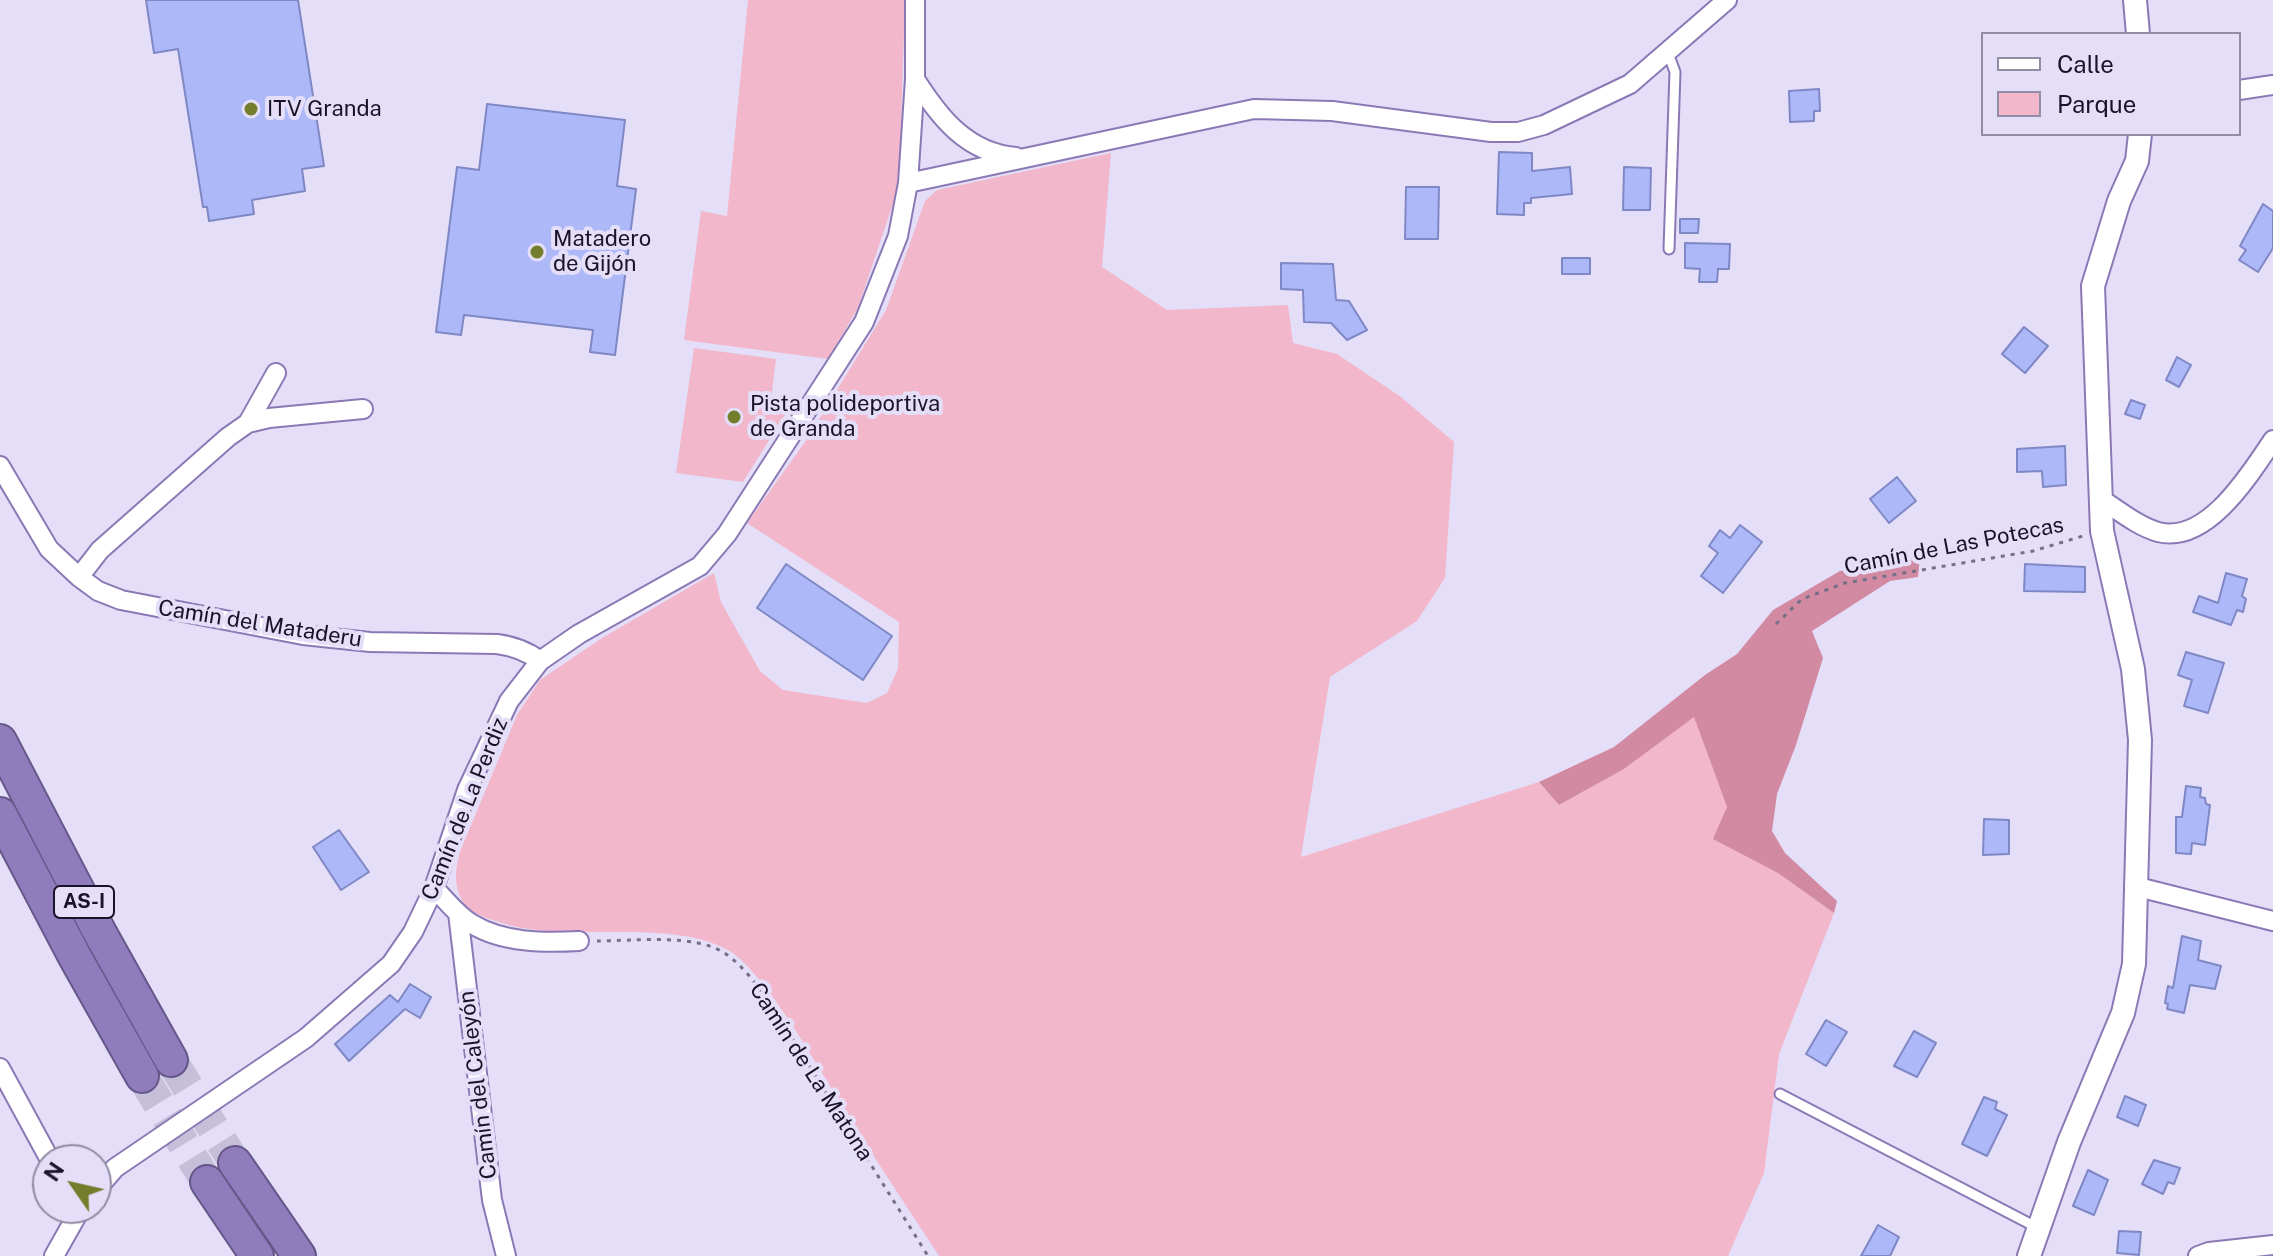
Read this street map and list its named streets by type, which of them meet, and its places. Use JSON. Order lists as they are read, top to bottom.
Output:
{
  "streets": {
    "highway": ["AS-I"],
    "street": ["Camín del Mataderu", "Camín de La Perdiz", "Camín del Caleyón"],
    "path": ["Camín de Las Potecas", "Camín de La Matona"]
  },
  "crossings": [
    ["Camín del Mataderu", "Camín de La Perdiz"]
  ],
  "places": ["ITV Granda", "Matadero de Gijón", "Pista polideportiva de Granda"],
  "legend": ["Calle", "Parque"],
  "north": "top left"
}
